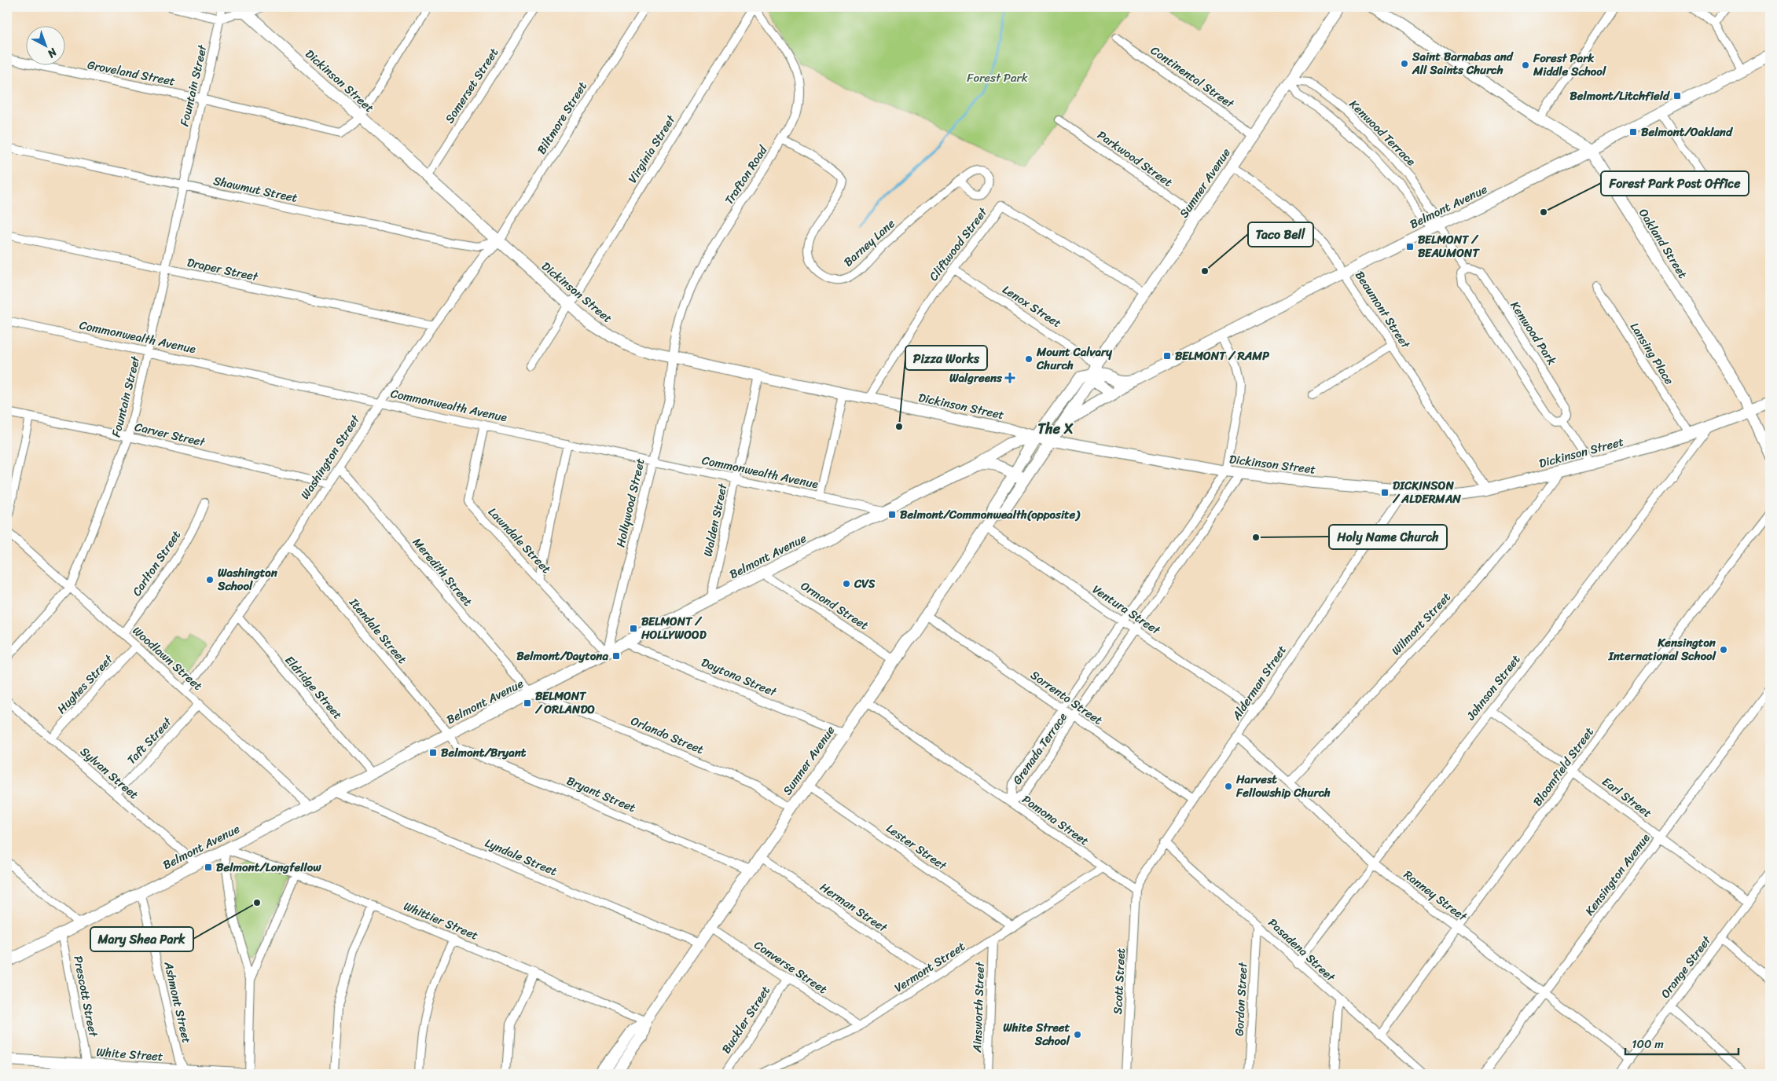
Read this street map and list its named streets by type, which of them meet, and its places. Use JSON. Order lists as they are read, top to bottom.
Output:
{
  "streets": {
    "main road": [
      "Dickinson Street",
      "Sumner Avenue",
      "Belmont Avenue",
      "Oakland Street",
      "White Street"
    ],
    "street": [
      "Groveland Street",
      "Continental Street",
      "Fountain Street",
      "Somerset Street",
      "Biltmore Street",
      "Kenwood Terrace",
      "Virginia Street",
      "Parkwood Street",
      "Trafton Road",
      "Shawmut Street",
      "Barney Lane",
      "Cliftwood Street",
      "Draper Street",
      "Lenox Street",
      "Beaumont Street",
      "Kenwood Park",
      "Commonwealth Avenue",
      "Lansing Place",
      "Carver Street",
      "Washington Street",
      "Hollywood Street",
      "Walden Street",
      "Lawndale Street",
      "Carlton Street",
      "Meredith Street",
      "Ormond Street",
      "Ventura Street",
      "Wilmont Street",
      "Itendale Street",
      "Woodlawn Street",
      "Daytona Street",
      "Alderman Street",
      "Hughes Street",
      "Eldridge Street",
      "Johnson Street",
      "Sorrento Street",
      "Orlando Street",
      "Taft Street",
      "Grenada Terrace",
      "Bloomfield Street",
      "Sylvan Street",
      "Bryant Street",
      "Earl Street",
      "Pomona Street",
      "Lester Street",
      "Lyndale Street",
      "Kensington Avenue",
      "Ranney Street",
      "Herman Street",
      "Whittier Street",
      "Pasadena Street",
      "Converse Street",
      "Vermont Street",
      "Orange Street",
      "Scott Street",
      "Prescott Street",
      "Gordon Street",
      "Ashmont Street",
      "Ainsworth Street",
      "Buckler Street"
    ]
  },
  "crossings": [
    ["Groveland Street", "Dickinson Street"],
    ["Groveland Street", "Fountain Street"],
    ["Continental Street", "Sumner Avenue"],
    ["Dickinson Street", "Somerset Street"],
    ["Dickinson Street", "Biltmore Street"],
    ["Dickinson Street", "Virginia Street"],
    ["Dickinson Street", "Trafton Road"],
    ["Dickinson Street", "Sumner Avenue"],
    ["Dickinson Street", "Shawmut Street"],
    ["Dickinson Street", "Belmont Avenue"],
    ["Dickinson Street", "Oakland Street"],
    ["Dickinson Street", "Cliftwood Street"],
    ["Dickinson Street", "Beaumont Street"],
    ["Dickinson Street", "Lansing Place"],
    ["Dickinson Street", "Washington Street"],
    ["Dickinson Street", "Hollywood Street"],
    ["Dickinson Street", "Walden Street"],
    ["Dickinson Street", "Wilmont Street"],
    ["Dickinson Street", "Alderman Street"],
    ["Dickinson Street", "Johnson Street"],
    ["Dickinson Street", "Grenada Terrace"],
    ["Fountain Street", "Shawmut Street"],
    ["Fountain Street", "Draper Street"],
    ["Fountain Street", "Commonwealth Avenue"],
    ["Fountain Street", "Carver Street"],
    ["Fountain Street", "Woodlawn Street"],
    ["Biltmore Street", "Shawmut Street"],
    ["Biltmore Street", "Washington Street"],
    ["Kenwood Terrace", "Sumner Avenue"],
    ["Kenwood Terrace", "Belmont Avenue"],
    ["Virginia Street", "Trafton Road"],
    ["Parkwood Street", "Sumner Avenue"],
    ["Trafton Road", "Barney Lane"],
    ["Trafton Road", "Hollywood Street"],
    ["Sumner Avenue", "Belmont Avenue"],
    ["Sumner Avenue", "Cliftwood Street"],
    ["Sumner Avenue", "Lenox Street"],
    ["Sumner Avenue", "Beaumont Street"],
    ["Sumner Avenue", "Ormond Street"],
    ["Sumner Avenue", "Ventura Street"],
    ["Sumner Avenue", "Daytona Street"],
    ["Sumner Avenue", "Sorrento Street"],
    ["Sumner Avenue", "Orlando Street"],
    ["Sumner Avenue", "Bryant Street"],
    ["Sumner Avenue", "Pomona Street"],
    ["Sumner Avenue", "Lester Street"],
    ["Sumner Avenue", "Lyndale Street"],
    ["Sumner Avenue", "Herman Street"],
    ["Sumner Avenue", "Whittier Street"],
    ["Sumner Avenue", "Converse Street"],
    ["Shawmut Street", "Washington Street"],
    ["Belmont Avenue", "Oakland Street"],
    ["Belmont Avenue", "Lenox Street"],
    ["Belmont Avenue", "Beaumont Street"],
    ["Belmont Avenue", "Commonwealth Avenue"],
    ["Belmont Avenue", "Hollywood Street"],
    ["Belmont Avenue", "Walden Street"],
    ["Belmont Avenue", "Lawndale Street"],
    ["Belmont Avenue", "Meredith Street"],
    ["Belmont Avenue", "Ormond Street"],
    ["Belmont Avenue", "Itendale Street"],
    ["Belmont Avenue", "Woodlawn Street"],
    ["Belmont Avenue", "Daytona Street"],
    ["Belmont Avenue", "Eldridge Street"],
    ["Belmont Avenue", "Orlando Street"],
    ["Belmont Avenue", "Sylvan Street"],
    ["Belmont Avenue", "Bryant Street"],
    ["Belmont Avenue", "Lyndale Street"],
    ["Belmont Avenue", "Whittier Street"],
    ["Belmont Avenue", "Prescott Street"],
    ["Belmont Avenue", "Ashmont Street"],
    ["Cliftwood Street", "Lenox Street"],
    ["Draper Street", "Washington Street"],
    ["Commonwealth Avenue", "Washington Street"],
    ["Commonwealth Avenue", "Hollywood Street"],
    ["Commonwealth Avenue", "Walden Street"],
    ["Commonwealth Avenue", "Lawndale Street"],
    ["Carver Street", "Washington Street"],
    ["Washington Street", "Meredith Street"],
    ["Washington Street", "Itendale Street"],
    ["Washington Street", "Woodlawn Street"],
    ["Washington Street", "Eldridge Street"],
    ["Hollywood Street", "Lawndale Street"],
    ["Carlton Street", "Woodlawn Street"],
    ["Meredith Street", "Orlando Street"],
    ["Ventura Street", "Alderman Street"],
    ["Ventura Street", "Grenada Terrace"],
    ["Wilmont Street", "Ranney Street"],
    ["Itendale Street", "Bryant Street"],
    ["Woodlawn Street", "Hughes Street"],
    ["Woodlawn Street", "Taft Street"],
    ["Alderman Street", "Sorrento Street"],
    ["Alderman Street", "Pomona Street"],
    ["Alderman Street", "Ranney Street"],
    ["Alderman Street", "Pasadena Street"],
    ["Alderman Street", "Scott Street"],
    ["Hughes Street", "Sylvan Street"],
    ["Johnson Street", "Earl Street"],
    ["Johnson Street", "Ranney Street"],
    ["Johnson Street", "Pasadena Street"],
    ["Sorrento Street", "Grenada Terrace"],
    ["Taft Street", "Sylvan Street"],
    ["Grenada Terrace", "Pomona Street"],
    ["Bloomfield Street", "Earl Street"],
    ["Bloomfield Street", "Ranney Street"],
    ["Bloomfield Street", "Pasadena Street"],
    ["Earl Street", "Kensington Avenue"],
    ["Earl Street", "Orange Street"],
    ["Pomona Street", "Vermont Street"],
    ["Pomona Street", "Scott Street"],
    ["Lester Street", "Vermont Street"],
    ["Kensington Avenue", "Ranney Street"],
    ["Ranney Street", "Orange Street"],
    ["Herman Street", "Vermont Street"],
    ["Pasadena Street", "Gordon Street"],
    ["Converse Street", "Vermont Street"],
    ["Converse Street", "Buckler Street"],
    ["Vermont Street", "Ainsworth Street"],
    ["Prescott Street", "White Street"],
    ["Ashmont Street", "White Street"]
  ],
  "districts": ["The X"],
  "parks": ["Forest Park"],
  "places": {
    "other": [
      "Saint Barnabas and All Saints Church",
      "Forest Park Middle School",
      "Forest Park Post Office",
      "Taco Bell",
      "Mount Calvary Church",
      "Pizza Works",
      "Holy Name Church",
      "Washington School",
      "CVS",
      "Kensington International School",
      "Harvest Fellowship Church",
      "Mary Shea Park",
      "White Street School"
    ],
    "transit": [
      "Belmont/Litchfield",
      "Belmont/Oakland",
      "BELMONT / BEAUMONT",
      "BELMONT / RAMP",
      "DICKINSON / ALDERMAN",
      "Belmont/Commonwealth(opposite)",
      "BELMONT / HOLLYWOOD",
      "Belmont/Daytona",
      "BELMONT / ORLANDO",
      "Belmont/Bryant",
      "Belmont/Longfellow"
    ],
    "health": ["Walgreens"]
  },
  "scale_bar": "100 m",
  "north": "bottom right"
}
